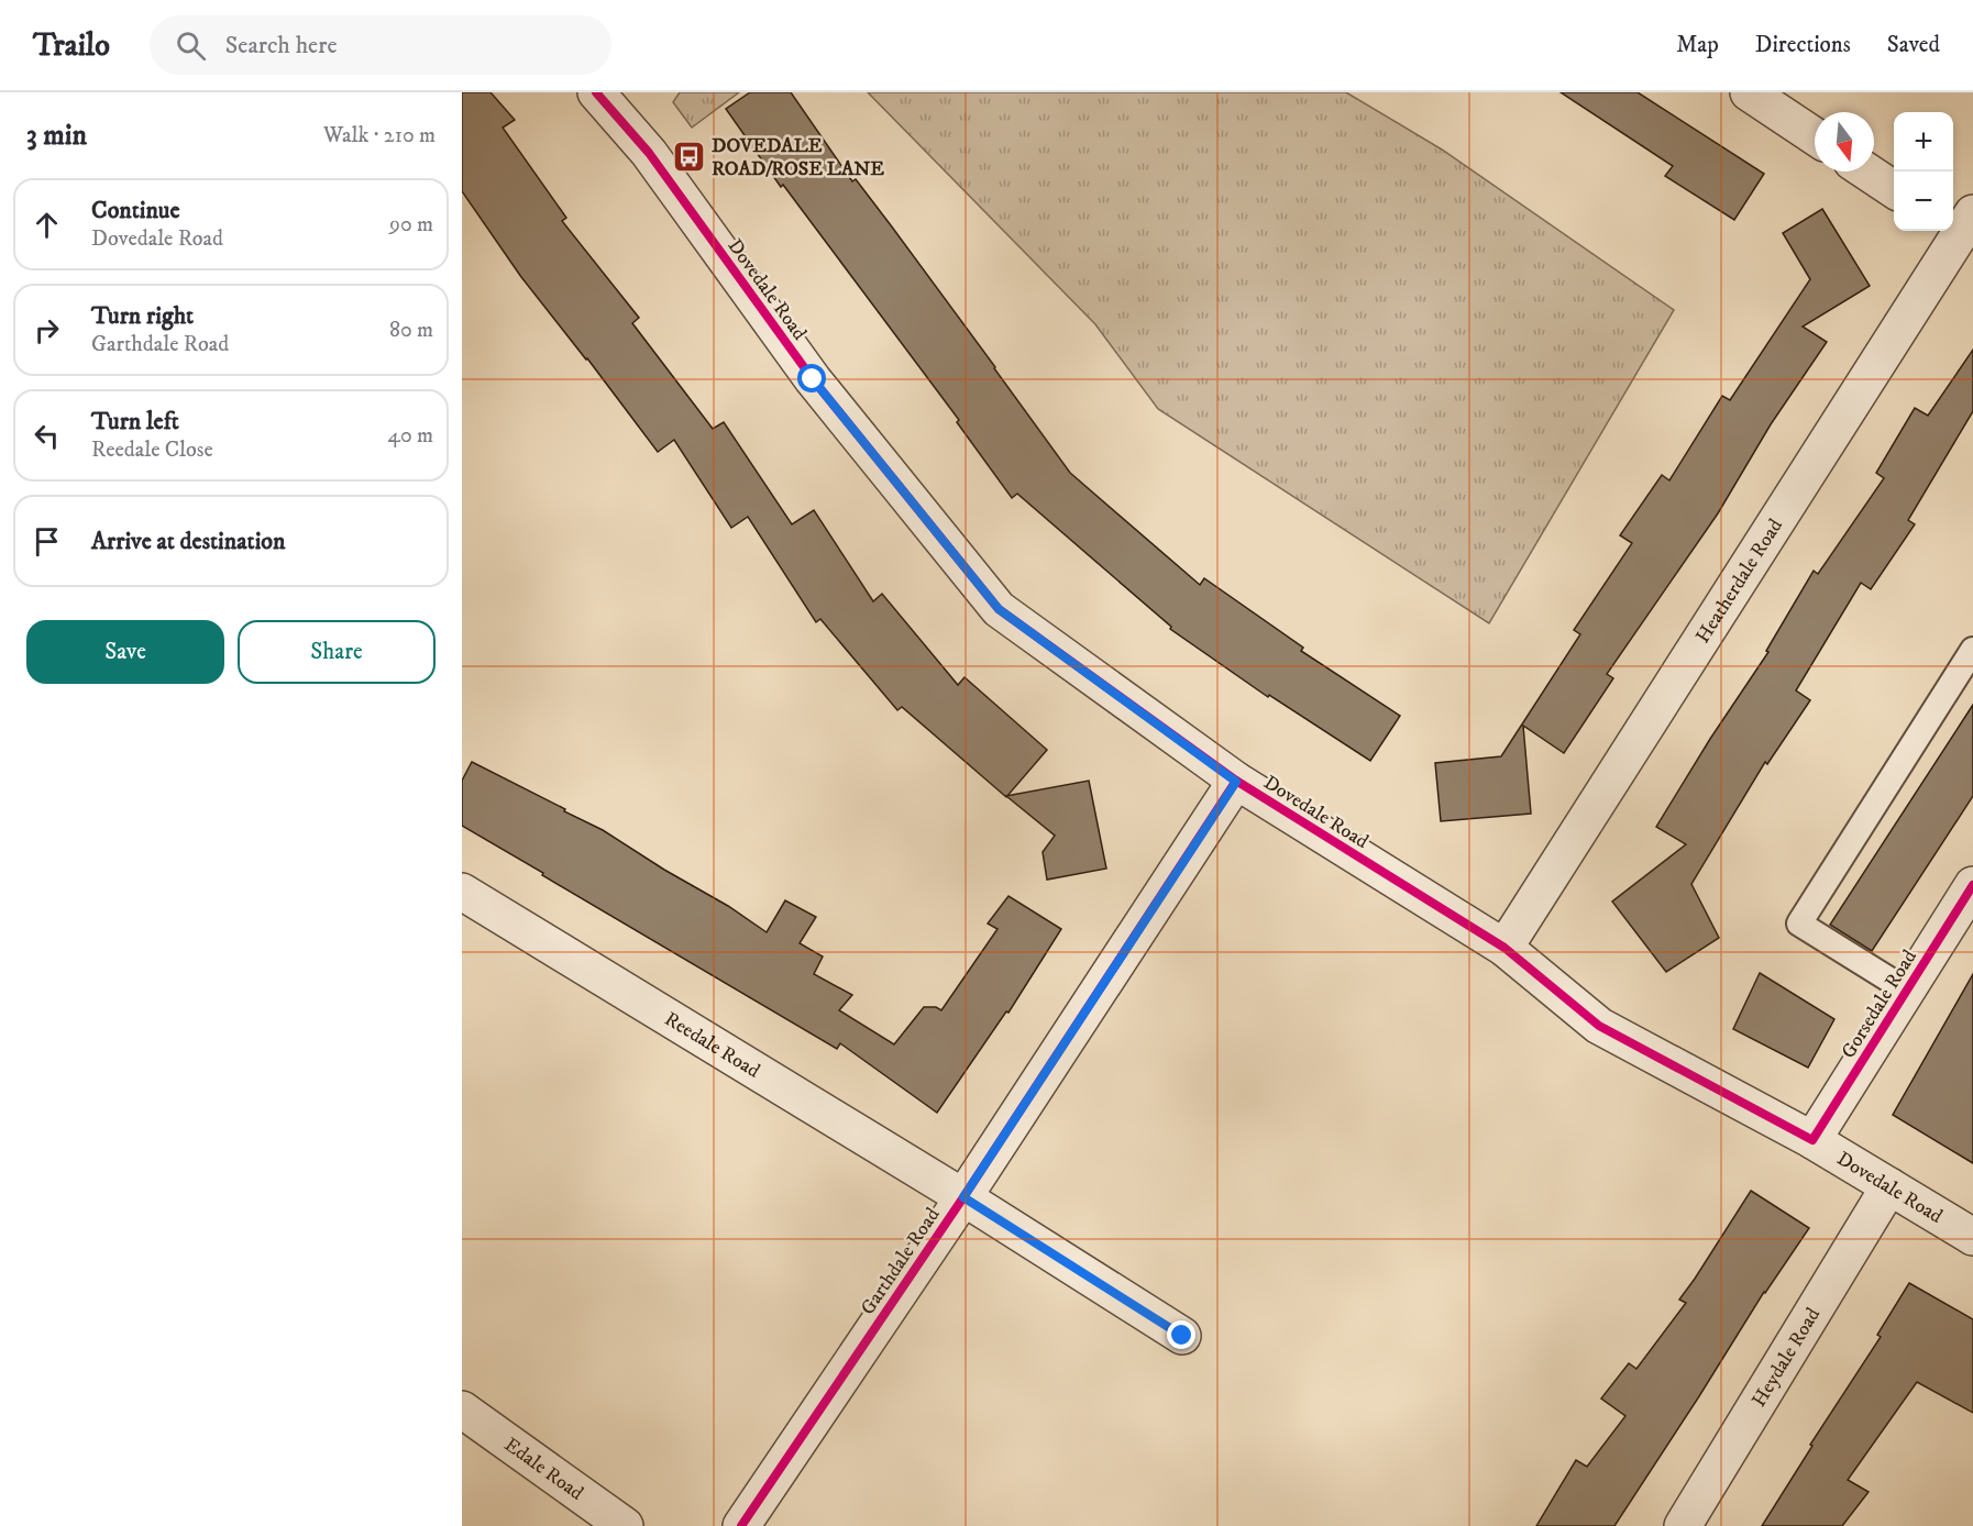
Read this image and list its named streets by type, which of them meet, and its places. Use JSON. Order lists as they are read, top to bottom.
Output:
{
  "streets": {
    "street": [
      "Dovedale Road",
      "Heatherdale Road",
      "Gorsedale Road",
      "Reedale Road",
      "Garthdale Road",
      "Heydale Road",
      "Edale Road"
    ]
  },
  "crossings": [
    ["Dovedale Road", "Heatherdale Road"],
    ["Dovedale Road", "Gorsedale Road"],
    ["Dovedale Road", "Garthdale Road"],
    ["Dovedale Road", "Heydale Road"],
    ["Reedale Road", "Garthdale Road"]
  ],
  "places": {
    "bus stop": ["DOVEDALE ROAD/ROSE LANE"]
  },
  "north": "bottom",
  "page": {
    "header": "Trailo",
    "search": "Search here",
    "nav": ["Map", "Directions", "Saved"],
    "heading": ["3 min", "Walk · 210 m"],
    "map_buttons": ["+", "−"],
    "list": [
      ["Continue", "Dovedale Road", "90 m"],
      ["Turn right", "Garthdale Road", "80 m"],
      ["Turn left", "Reedale Close", "40 m"],
      "Arrive at destination"
    ],
    "buttons": ["Save", "Share"]
  }
}
